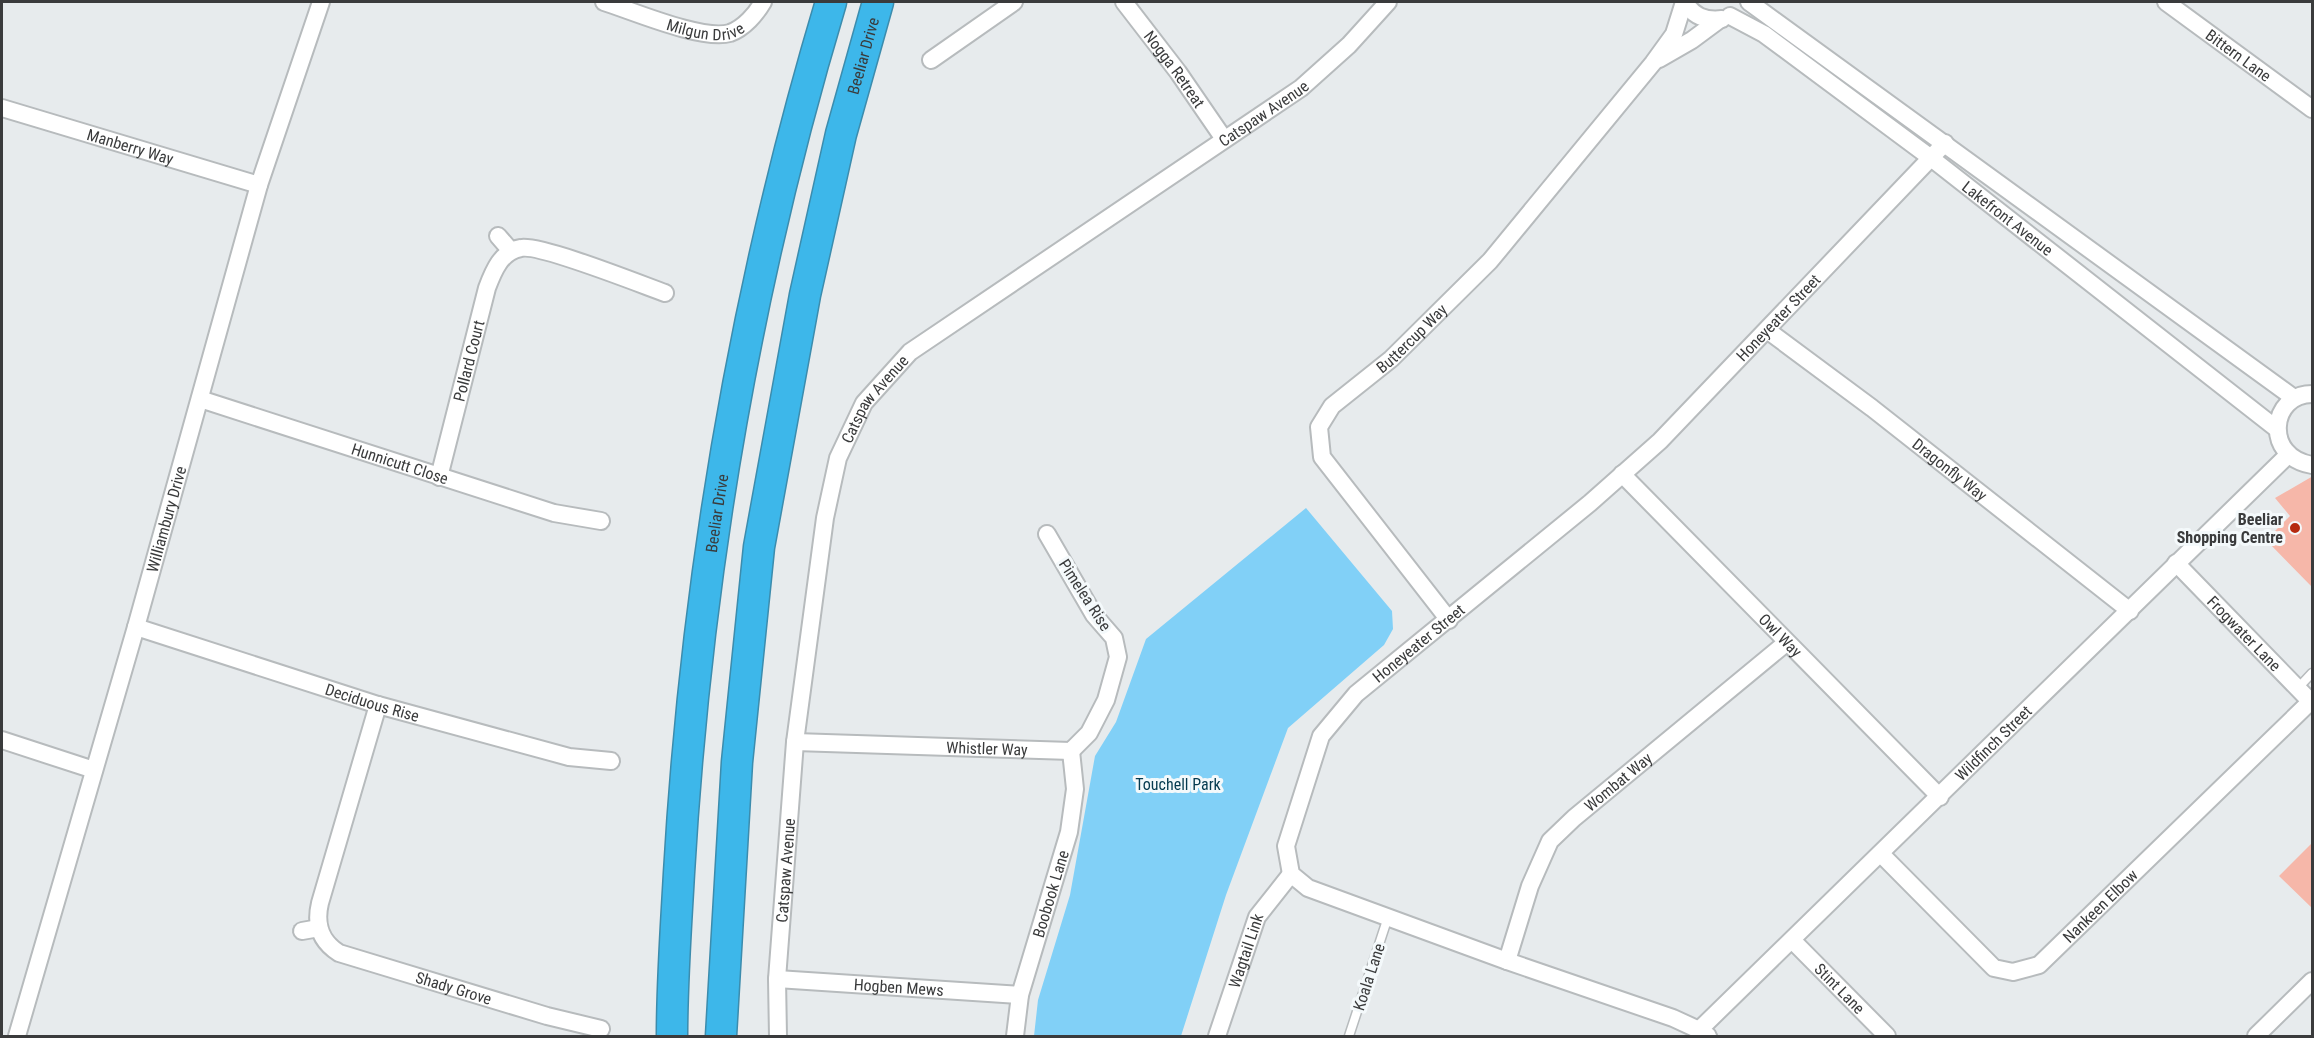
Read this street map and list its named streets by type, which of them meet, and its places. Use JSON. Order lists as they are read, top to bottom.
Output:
{
  "streets": {
    "highway": ["Beeliar Drive"],
    "street": [
      "Milgun Drive",
      "Bittern Lane",
      "Nogga Retreat",
      "Catspaw Avenue",
      "Manberry Way",
      "Lakefront Avenue",
      "Honeyeater Street",
      "Buttercup Way",
      "Pollard Court",
      "Hunnicutt Close",
      "Dragonfly Way",
      "Williambury Drive",
      "Pimelea Rise",
      "Frogwater Lane",
      "Owl Way",
      "Deciduous Rise",
      "Wildfinch Street",
      "Whistler Way",
      "Wombat Way",
      "Boobook Lane",
      "Nankeen Elbow",
      "Wagtail Link",
      "Hogben Mews",
      "Shady Grove",
      "Stint Lane"
    ],
    "lane": ["Koala Lane"]
  },
  "crossings": [
    ["Nogga Retreat", "Catspaw Avenue"],
    ["Catspaw Avenue", "Whistler Way"],
    ["Catspaw Avenue", "Hogben Mews"],
    ["Manberry Way", "Williambury Drive"],
    ["Lakefront Avenue", "Honeyeater Street"],
    ["Lakefront Avenue", "Buttercup Way"],
    ["Honeyeater Street", "Buttercup Way"],
    ["Honeyeater Street", "Dragonfly Way"],
    ["Honeyeater Street", "Owl Way"],
    ["Honeyeater Street", "Wagtail Link"],
    ["Pollard Court", "Hunnicutt Close"],
    ["Hunnicutt Close", "Williambury Drive"],
    ["Dragonfly Way", "Wildfinch Street"],
    ["Williambury Drive", "Deciduous Rise"],
    ["Pimelea Rise", "Whistler Way"],
    ["Pimelea Rise", "Boobook Lane"],
    ["Frogwater Lane", "Wildfinch Street"],
    ["Frogwater Lane", "Nankeen Elbow"],
    ["Owl Way", "Wildfinch Street"],
    ["Owl Way", "Wombat Way"],
    ["Wildfinch Street", "Nankeen Elbow"],
    ["Wildfinch Street", "Stint Lane"],
    ["Whistler Way", "Boobook Lane"],
    ["Boobook Lane", "Hogben Mews"]
  ],
  "parks": ["Touchell Park"],
  "places": ["Beeliar Shopping Centre"]
}
